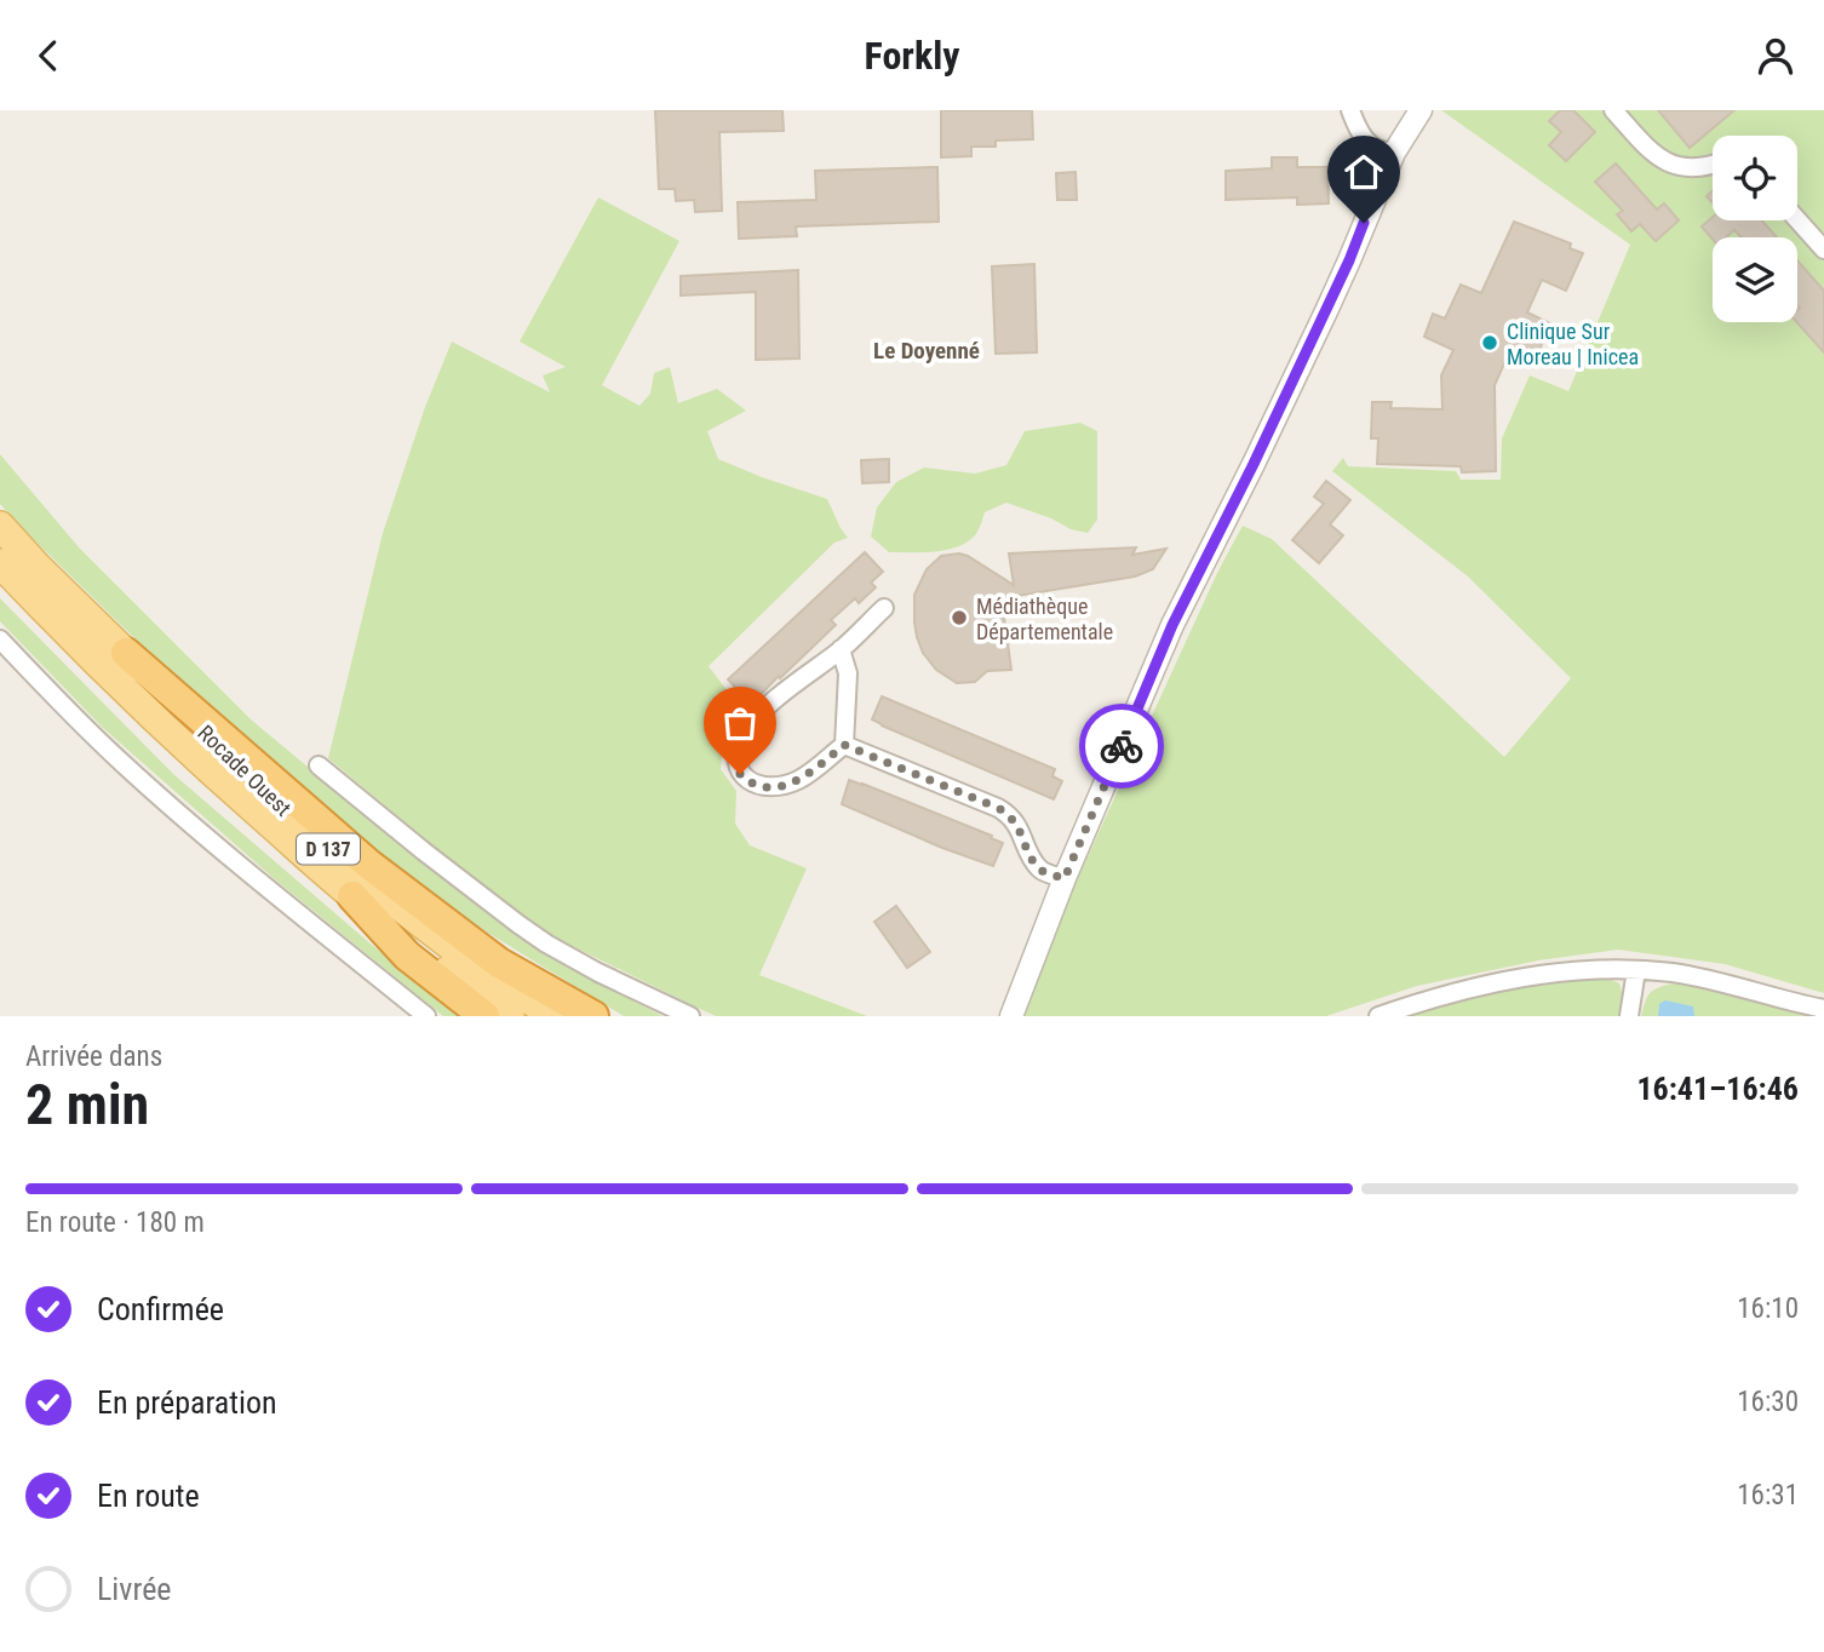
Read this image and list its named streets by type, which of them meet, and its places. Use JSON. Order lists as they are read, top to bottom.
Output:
{
  "streets": {
    "main road": ["Rocade Ouest", "D 137"]
  },
  "districts": ["Le Doyenné"],
  "places": ["Clinique Sur Moreau | Inicea", "Médiathèque Départementale"],
  "page": {
    "header": "Forkly",
    "heading": ["2 min", "Arrivée dans", "16:41–16:46"],
    "bar": "En route · 180 m",
    "list": [
      ["Confirmée", "16:10"],
      ["En préparation", "16:30"],
      ["En route", "16:31"],
      "Livrée"
    ]
  }
}
